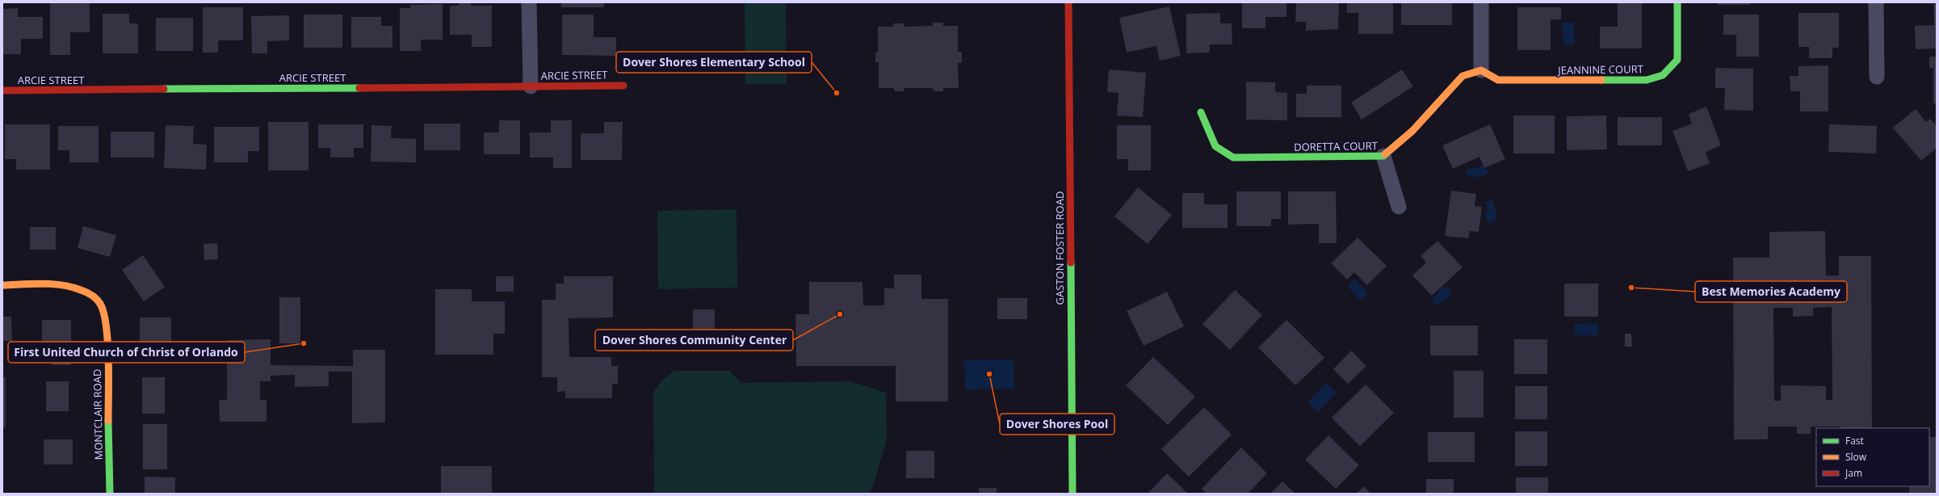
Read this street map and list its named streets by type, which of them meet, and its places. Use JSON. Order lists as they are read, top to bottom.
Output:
{
  "streets": {
    "street": [
      "JEANNINE COURT",
      "ARCIE STREET",
      "DORETTA COURT",
      "GASTON FOSTER ROAD",
      "MONTCLAIR ROAD"
    ]
  },
  "crossings": [
    ["JEANNINE COURT", "DORETTA COURT"]
  ],
  "places": [
    "Dover Shores Elementary School",
    "Best Memories Academy",
    "Dover Shores Community Center",
    "First United Church of Christ of Orlando",
    "Dover Shores Pool"
  ],
  "legend": ["Fast", "Slow", "Jam"]
}
